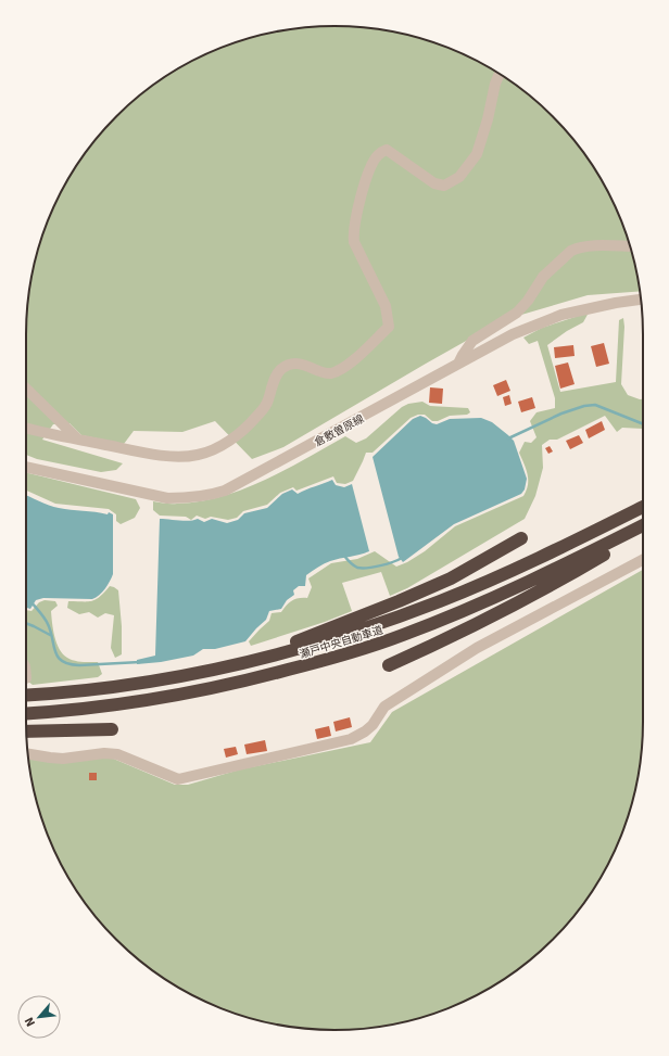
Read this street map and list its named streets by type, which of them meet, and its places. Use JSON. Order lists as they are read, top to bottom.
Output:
{
  "streets": {
    "highway": ["瀬戸中央自動車道"],
    "street": ["倉敷曽原線"]
  },
  "north": "bottom left"
}
